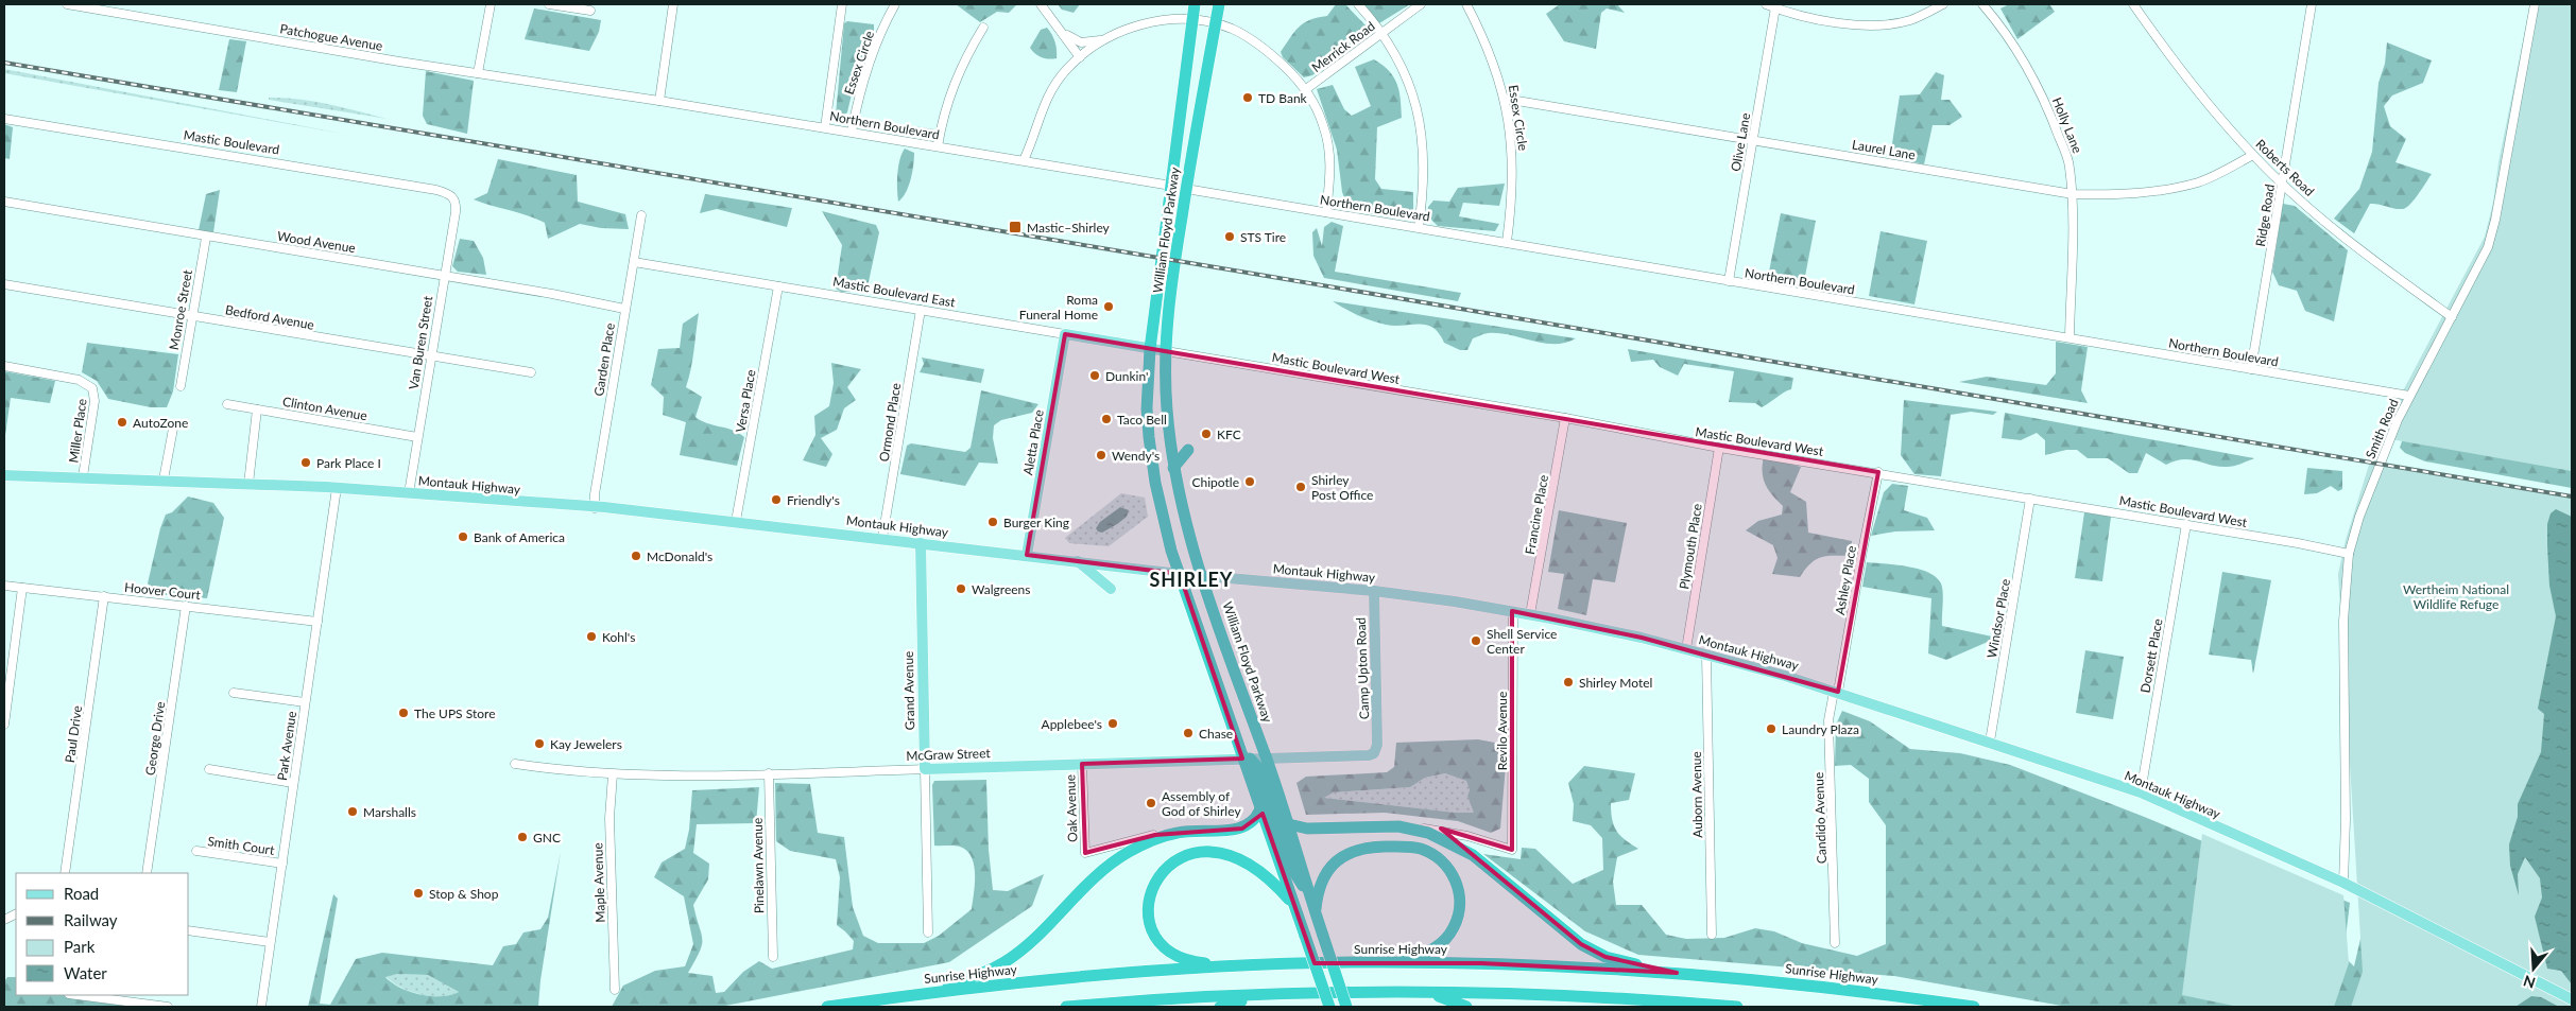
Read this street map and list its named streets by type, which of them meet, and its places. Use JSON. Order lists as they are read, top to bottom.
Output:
{
  "streets": {
    "highway": ["William Floyd Parkway", "Sunrise Highway"],
    "main road": [
      "Mastic Boulevard East",
      "Aletta Place",
      "Montauk Highway",
      "Camp Upton Road",
      "Grand Avenue",
      "McGraw Street"
    ],
    "street": [
      "Patchogue Avenue",
      "Merrick Road",
      "Essex Circle",
      "Northern Boulevard",
      "Holly Lane",
      "Mastic Boulevard",
      "Olive Lane",
      "Laurel Lane",
      "Roberts Road",
      "Ridge Road",
      "Wood Avenue",
      "Monroe Street",
      "Bedford Avenue",
      "Van Buren Street",
      "Garden Place",
      "Mastic Boulevard West",
      "Versa Place",
      "Clinton Avenue",
      "Ormond Place",
      "Smith Road",
      "Miller Place",
      "Francine Place",
      "Plymouth Place",
      "Ashley Place",
      "Hoover Court",
      "Windsor Place",
      "Dorsett Place",
      "Revilo Avenue",
      "Paul Drive",
      "George Drive",
      "Park Avenue",
      "Auborn Avenue",
      "Oak Avenue",
      "Candido Avenue",
      "Smith Court",
      "Pinelawn Avenue",
      "Maple Avenue"
    ]
  },
  "crossings": [
    ["Patchogue Avenue", "Northern Boulevard"],
    ["Essex Circle", "Northern Boulevard"],
    ["Essex Circle", "Laurel Lane"],
    ["Northern Boulevard", "Holly Lane"],
    ["Northern Boulevard", "Olive Lane"],
    ["Northern Boulevard", "Ridge Road"],
    ["Northern Boulevard", "William Floyd Parkway"],
    ["Northern Boulevard", "Smith Road"],
    ["Holly Lane", "Laurel Lane"],
    ["Mastic Boulevard", "Van Buren Street"],
    ["Olive Lane", "Laurel Lane"],
    ["Laurel Lane", "Roberts Road"],
    ["Roberts Road", "Ridge Road"],
    ["Roberts Road", "Smith Road"],
    ["William Floyd Parkway", "Mastic Boulevard East"],
    ["William Floyd Parkway", "Mastic Boulevard West"],
    ["William Floyd Parkway", "Montauk Highway"],
    ["William Floyd Parkway", "McGraw Street"],
    ["Wood Avenue", "Monroe Street"],
    ["Wood Avenue", "Van Buren Street"],
    ["Wood Avenue", "Garden Place"],
    ["Mastic Boulevard East", "Garden Place"],
    ["Mastic Boulevard East", "Versa Place"],
    ["Mastic Boulevard East", "Ormond Place"],
    ["Mastic Boulevard East", "Aletta Place"],
    ["Monroe Street", "Bedford Avenue"],
    ["Bedford Avenue", "Van Buren Street"],
    ["Van Buren Street", "Clinton Avenue"],
    ["Van Buren Street", "Montauk Highway"],
    ["Garden Place", "Montauk Highway"],
    ["Mastic Boulevard West", "Smith Road"],
    ["Mastic Boulevard West", "Francine Place"],
    ["Mastic Boulevard West", "Plymouth Place"],
    ["Mastic Boulevard West", "Ashley Place"],
    ["Mastic Boulevard West", "Windsor Place"],
    ["Mastic Boulevard West", "Dorsett Place"],
    ["Versa Place", "Montauk Highway"],
    ["Ormond Place", "Montauk Highway"],
    ["Smith Road", "Montauk Highway"],
    ["Miller Place", "Montauk Highway"],
    ["Aletta Place", "Montauk Highway"],
    ["Montauk Highway", "Francine Place"],
    ["Montauk Highway", "Plymouth Place"],
    ["Montauk Highway", "Ashley Place"],
    ["Montauk Highway", "Windsor Place"],
    ["Montauk Highway", "Dorsett Place"],
    ["Montauk Highway", "Camp Upton Road"],
    ["Montauk Highway", "Grand Avenue"],
    ["Montauk Highway", "Revilo Avenue"],
    ["Montauk Highway", "Park Avenue"],
    ["Montauk Highway", "Auborn Avenue"],
    ["Montauk Highway", "Candido Avenue"],
    ["Ashley Place", "Candido Avenue"],
    ["Hoover Court", "Paul Drive"],
    ["Hoover Court", "George Drive"],
    ["Hoover Court", "Park Avenue"],
    ["Camp Upton Road", "McGraw Street"],
    ["Grand Avenue", "McGraw Street"],
    ["Park Avenue", "Smith Court"],
    ["McGraw Street", "Oak Avenue"],
    ["McGraw Street", "Pinelawn Avenue"],
    ["McGraw Street", "Maple Avenue"]
  ],
  "districts": ["SHIRLEY"],
  "parks": ["Wertheim National Wildlife Refuge"],
  "places": {
    "other": [
      "TD Bank",
      "STS Tire",
      "Roma Funeral Home",
      "Dunkin'",
      "Taco Bell",
      "AutoZone",
      "KFC",
      "Wendy's",
      "Park Place I",
      "Chipotle",
      "Shirley Post Office",
      "Friendly's",
      "Burger King",
      "Bank of America",
      "McDonald's",
      "Walgreens",
      "Kohl's",
      "Shell Service Center",
      "Shirley Motel",
      "The UPS Store",
      "Applebee's",
      "Laundry Plaza",
      "Chase",
      "Kay Jewelers",
      "Assembly of God of Shirley",
      "Marshalls",
      "GNC",
      "Stop & Shop"
    ],
    "transit": ["Mastic–Shirley"]
  },
  "legend": [
    "Road",
    "Railway",
    "Park",
    "Water"
  ],
  "north": "bottom"
}
